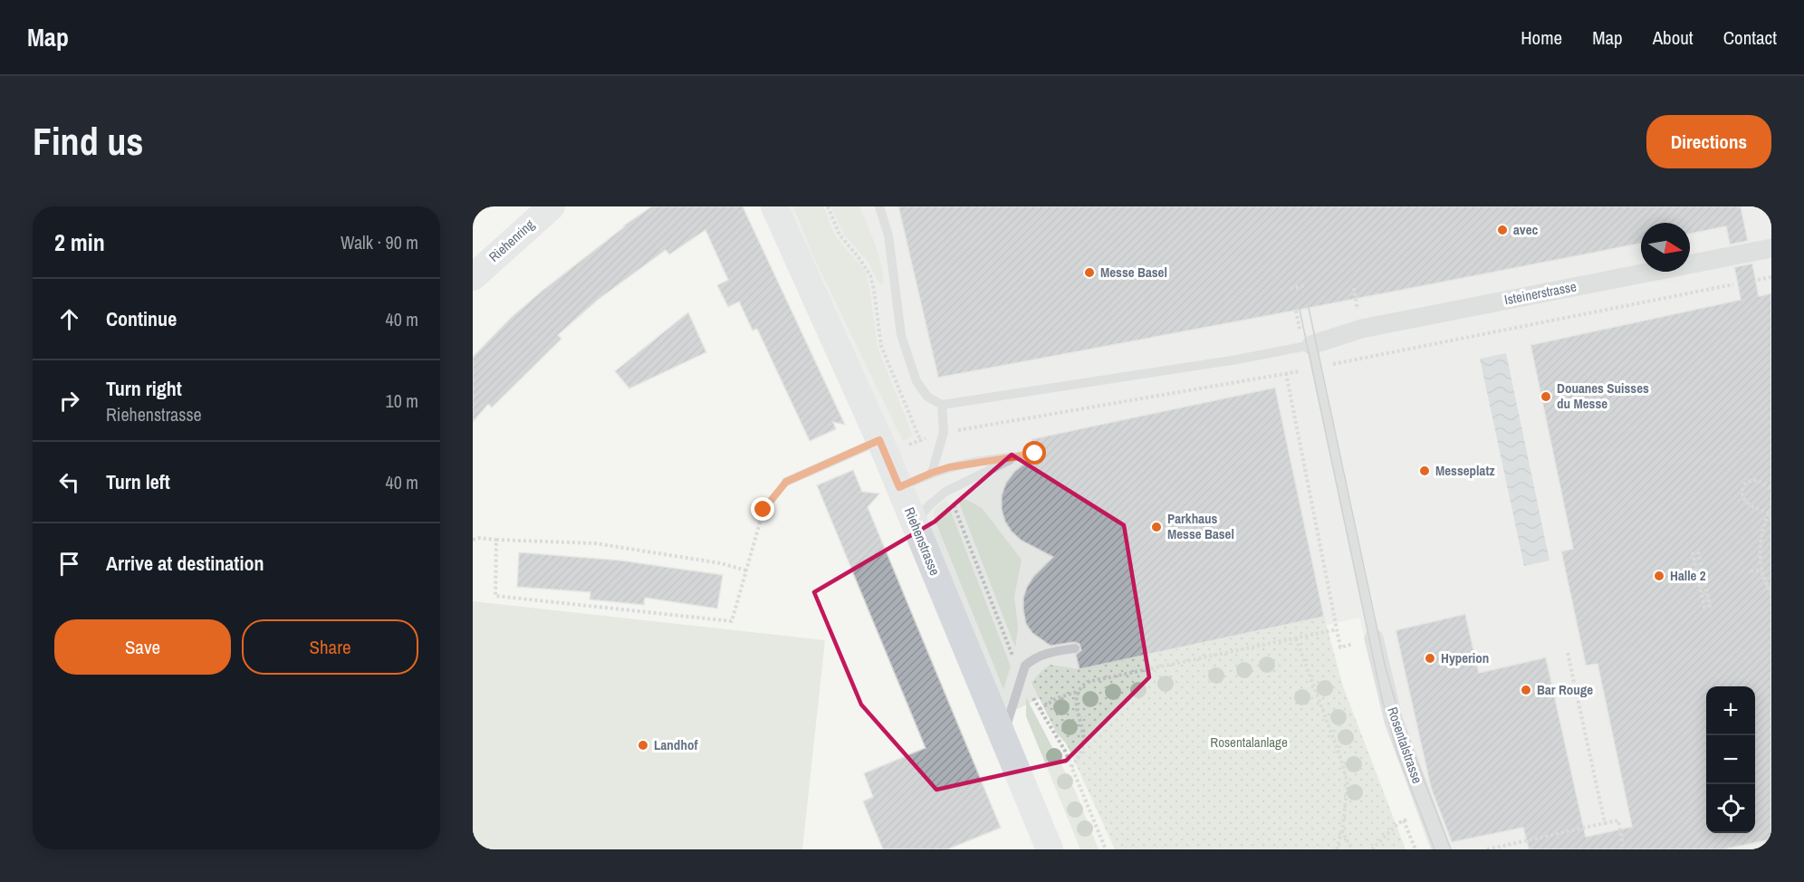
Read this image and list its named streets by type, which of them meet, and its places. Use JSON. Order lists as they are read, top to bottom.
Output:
{
  "streets": {
    "main road": ["Riehenring", "Riehenstrasse"],
    "street": ["Isteinerstrasse", "Rosentalstrasse"]
  },
  "parks": ["Rosentalanlage"],
  "places": [
    "avec",
    "Messe Basel",
    "Douanes Suisses du Messe",
    "Messeplatz",
    "Parkhaus Messe Basel",
    "Halle 2",
    "Hyperion",
    "Bar Rouge",
    "Landhof"
  ],
  "north": "right",
  "page": {
    "header": "Map",
    "nav": [
      "Home",
      "Map",
      "About",
      "Contact"
    ],
    "buttons": [
      "Directions",
      ["Save", "Share"]
    ],
    "title": "Find us",
    "heading": ["2 min", "Walk · 90 m"],
    "list": [
      ["Continue", "40 m"],
      ["Turn right", "Riehenstrasse", "10 m"],
      ["Turn left", "40 m"],
      "Arrive at destination"
    ],
    "map_buttons": ["+", "−"]
  }
}
